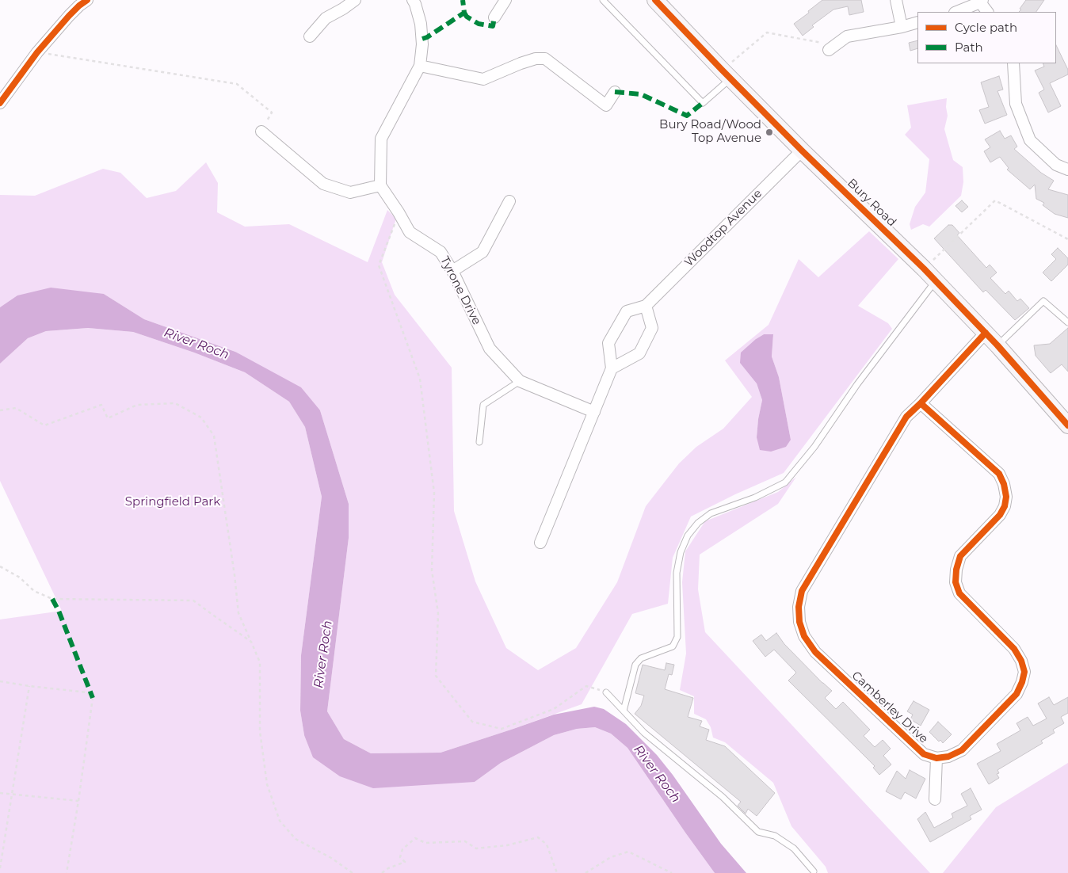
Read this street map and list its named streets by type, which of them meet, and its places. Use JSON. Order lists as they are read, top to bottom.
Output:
{
  "streets": {
    "main road": ["Bury Road"],
    "street": ["Woodtop Avenue", "Tyrone Drive", "Camberley Drive"]
  },
  "crossings": [
    ["Bury Road", "Woodtop Avenue"],
    ["Bury Road", "Camberley Drive"],
    ["Woodtop Avenue", "Tyrone Drive"]
  ],
  "water": ["River Roch"],
  "parks": ["Springfield Park"],
  "places": ["Bury Road/Wood Top Avenue"],
  "legend": ["Cycle path", "Path"]
}
